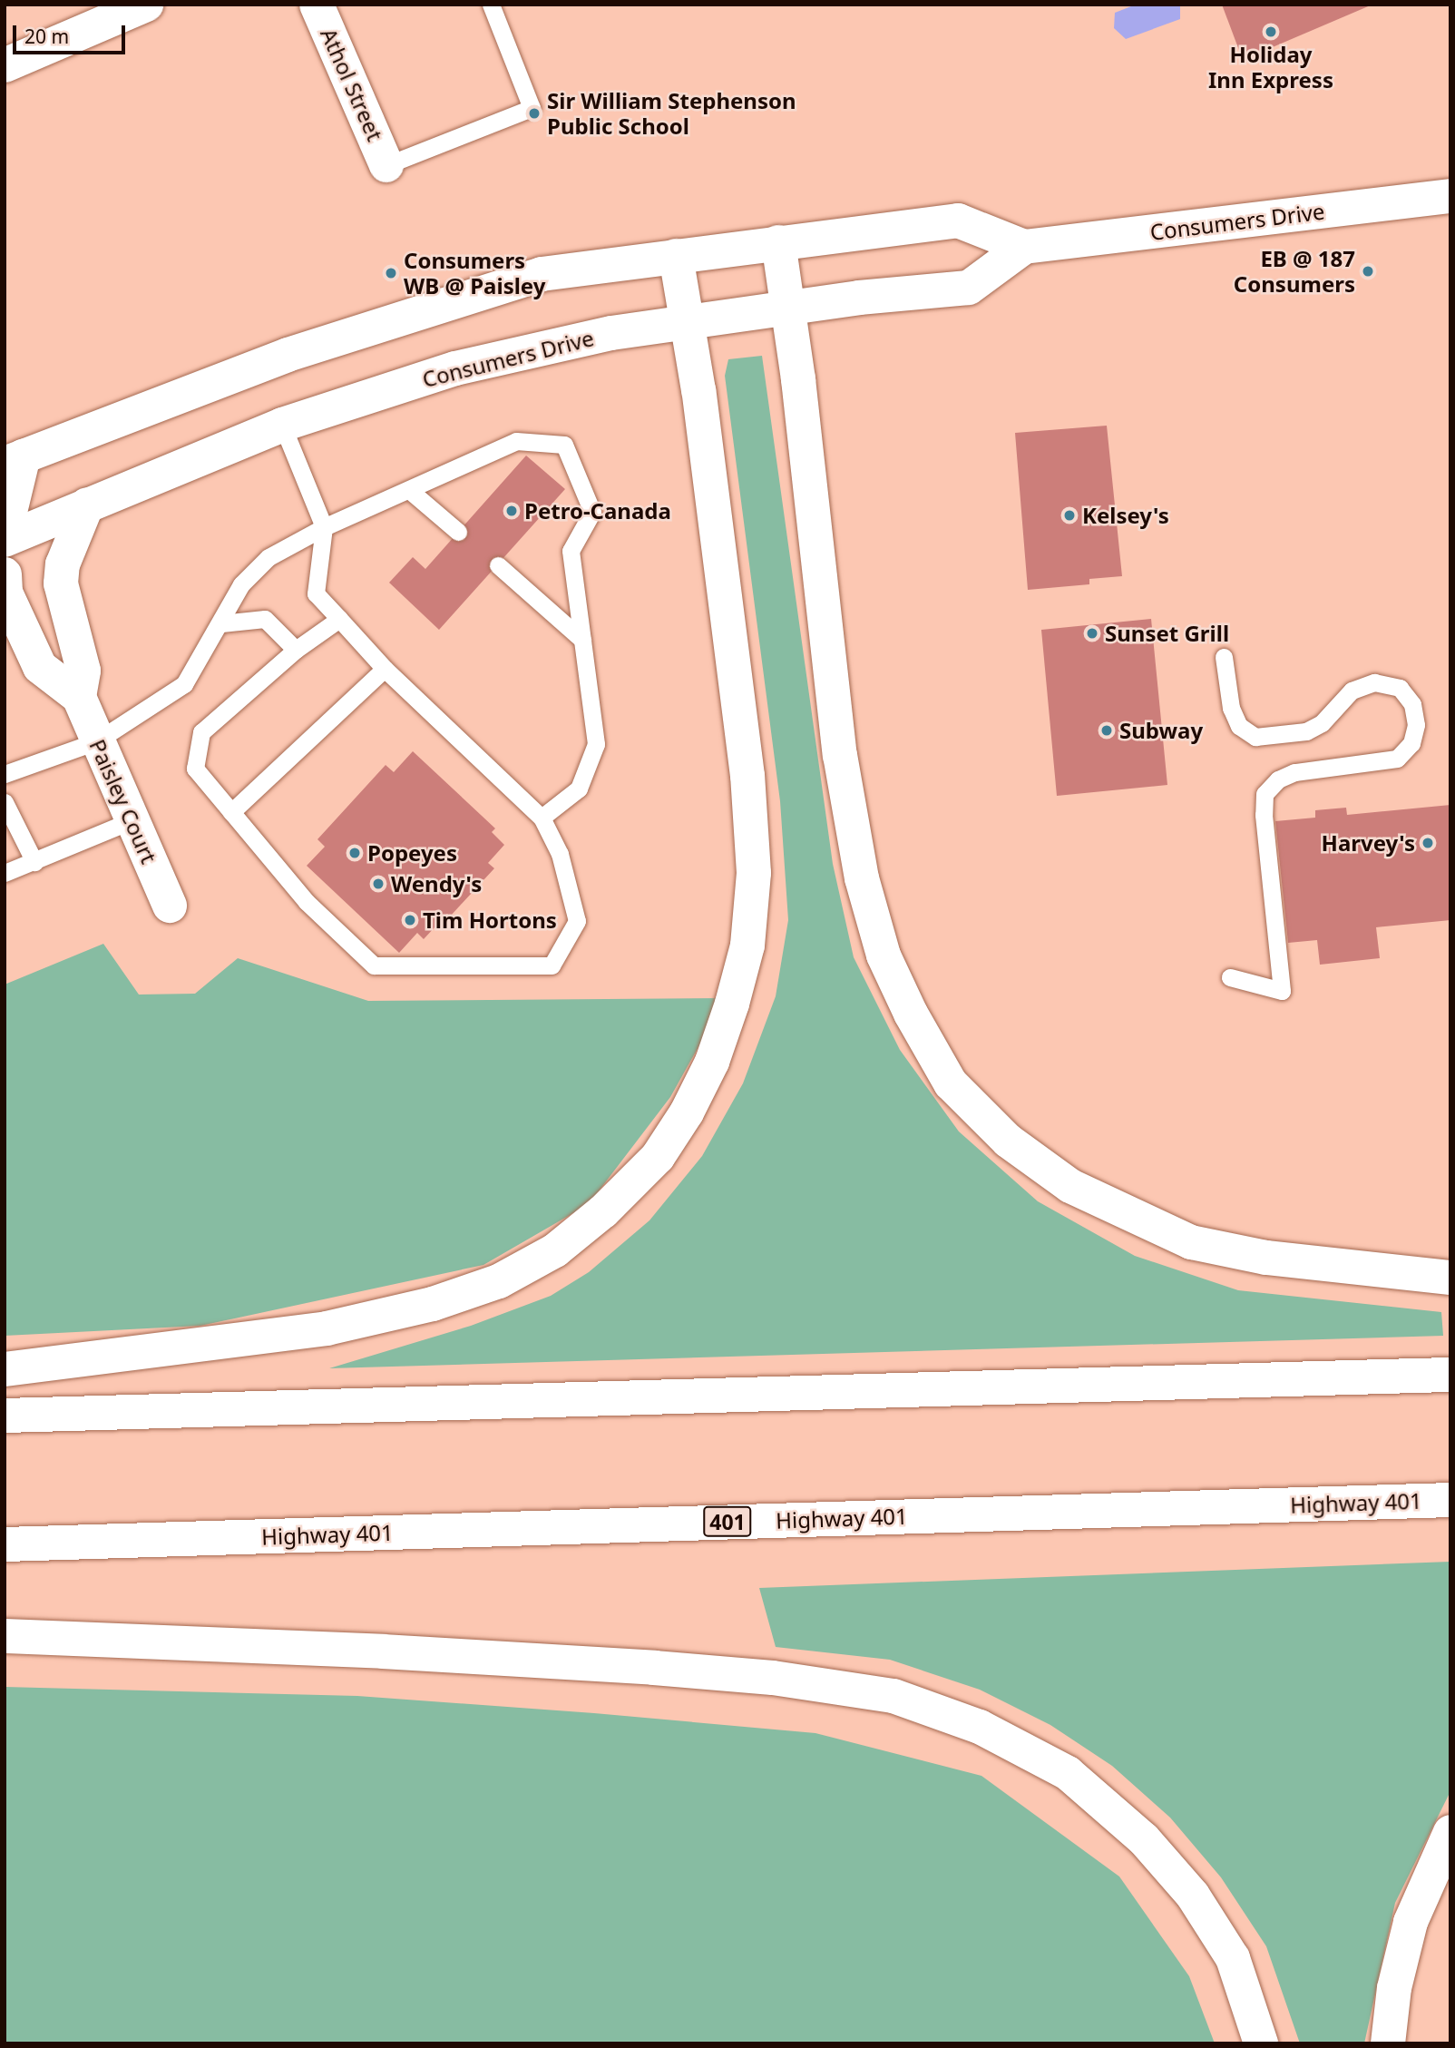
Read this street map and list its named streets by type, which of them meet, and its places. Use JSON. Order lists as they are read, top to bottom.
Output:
{
  "streets": {
    "main road": [
      "Athol Street",
      "Consumers Drive",
      "Paisley Court",
      "Highway 401",
      "401"
    ]
  },
  "crossings": [
    ["Consumers Drive", "Paisley Court"]
  ],
  "places": [
    "Holiday Inn Express",
    "Sir William Stephenson Public School",
    "EB @ 187 Consumers",
    "Consumers WB @ Paisley",
    "Petro-Canada",
    "Kelsey's",
    "Sunset Grill",
    "Subway",
    "Harvey's",
    "Popeyes",
    "Wendy's",
    "Tim Hortons"
  ],
  "scale_bar": "20 m"
}
